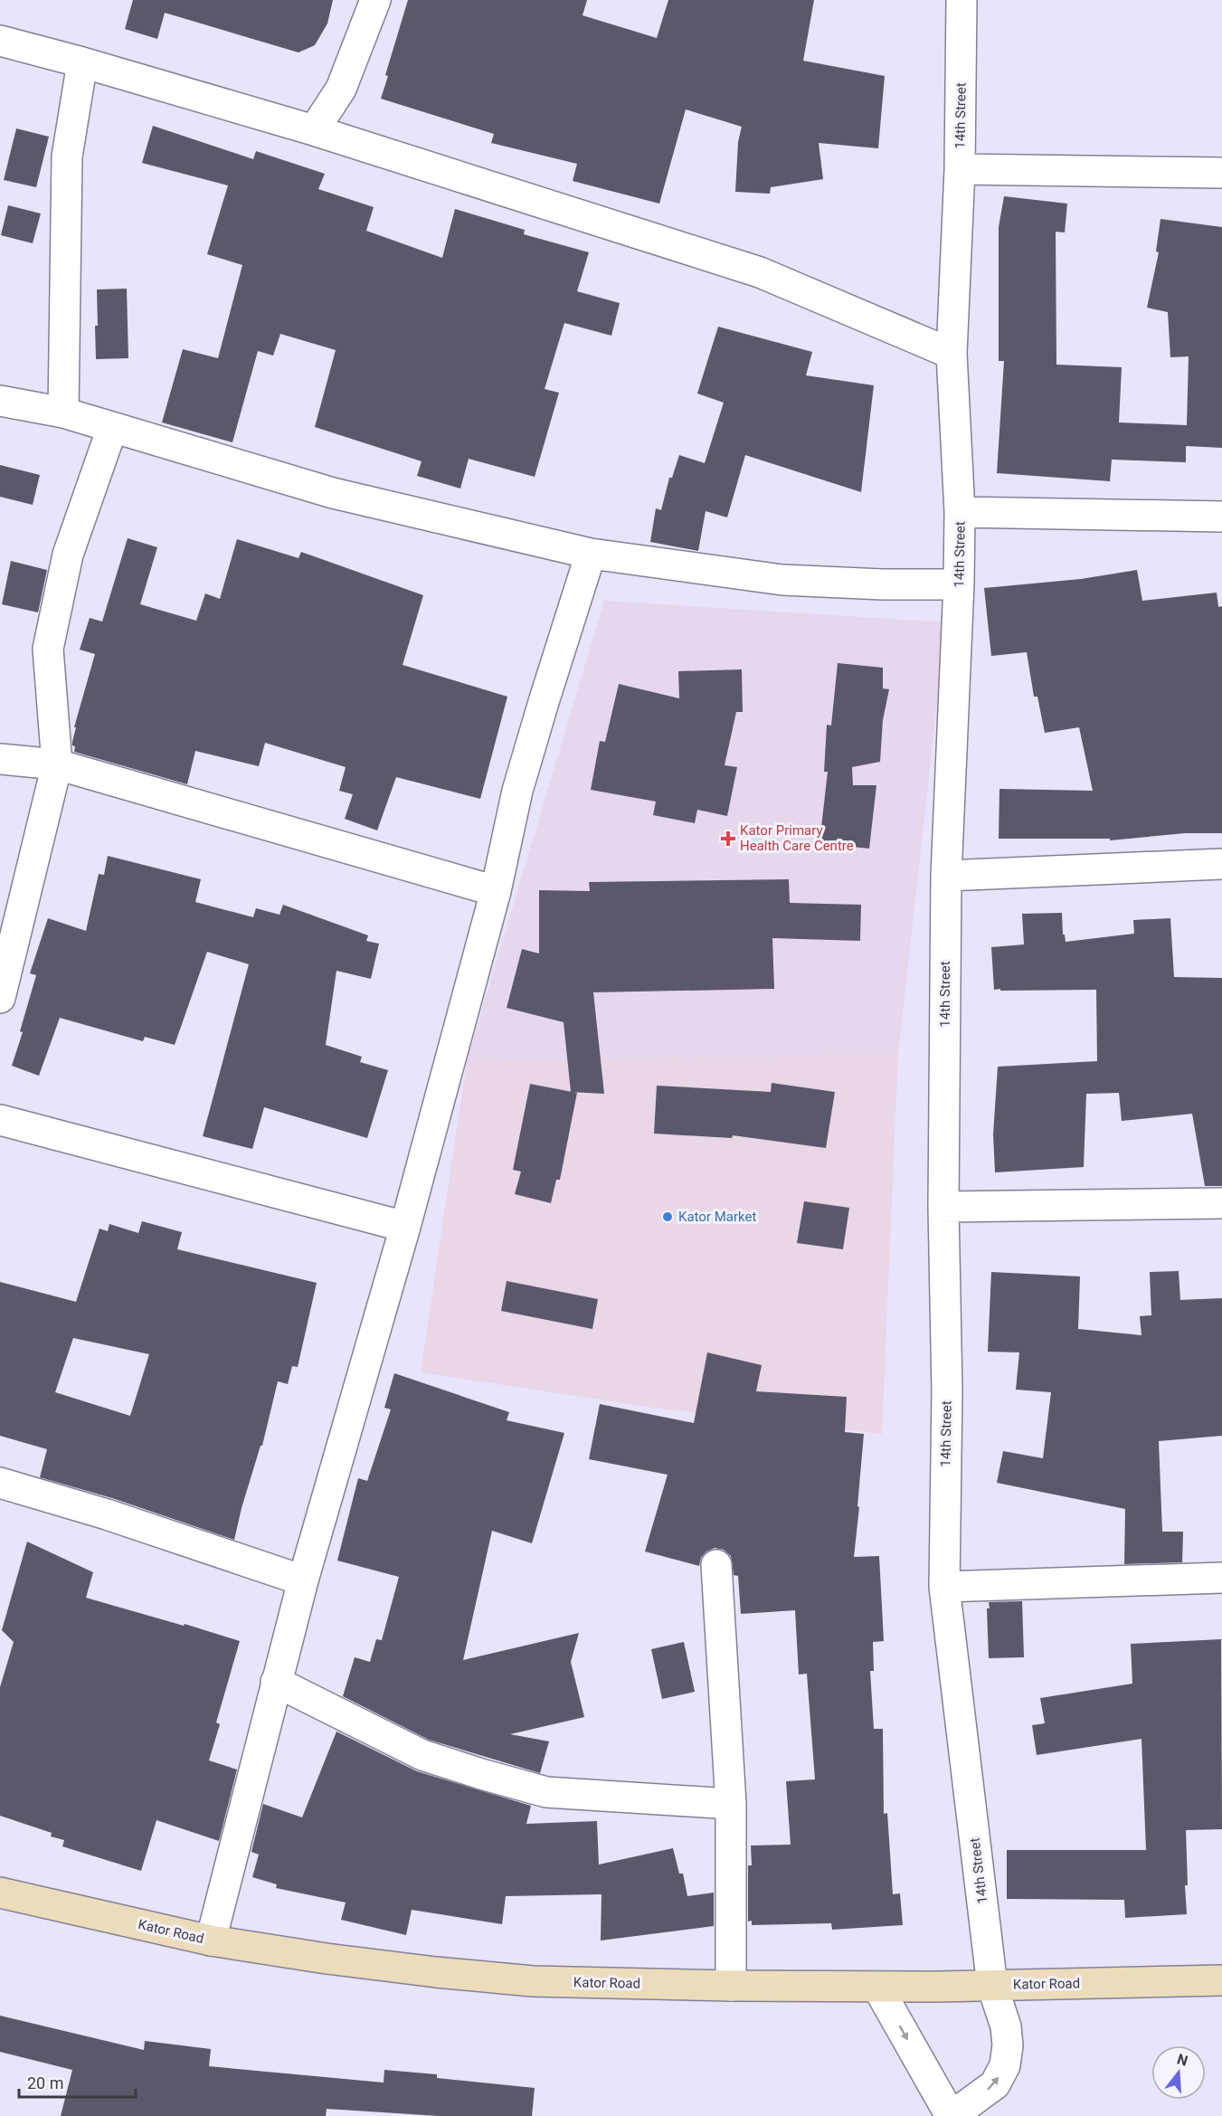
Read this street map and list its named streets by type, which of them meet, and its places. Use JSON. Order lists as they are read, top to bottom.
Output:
{
  "streets": {
    "main road": ["Kator Road"],
    "street": ["14th Street"]
  },
  "crossings": [
    ["14th Street", "Kator Road"]
  ],
  "places": {
    "health": ["Kator Primary Health Care Centre"],
    "other": ["Kator Market"]
  },
  "scale_bar": "20 m",
  "north": "top"
}
